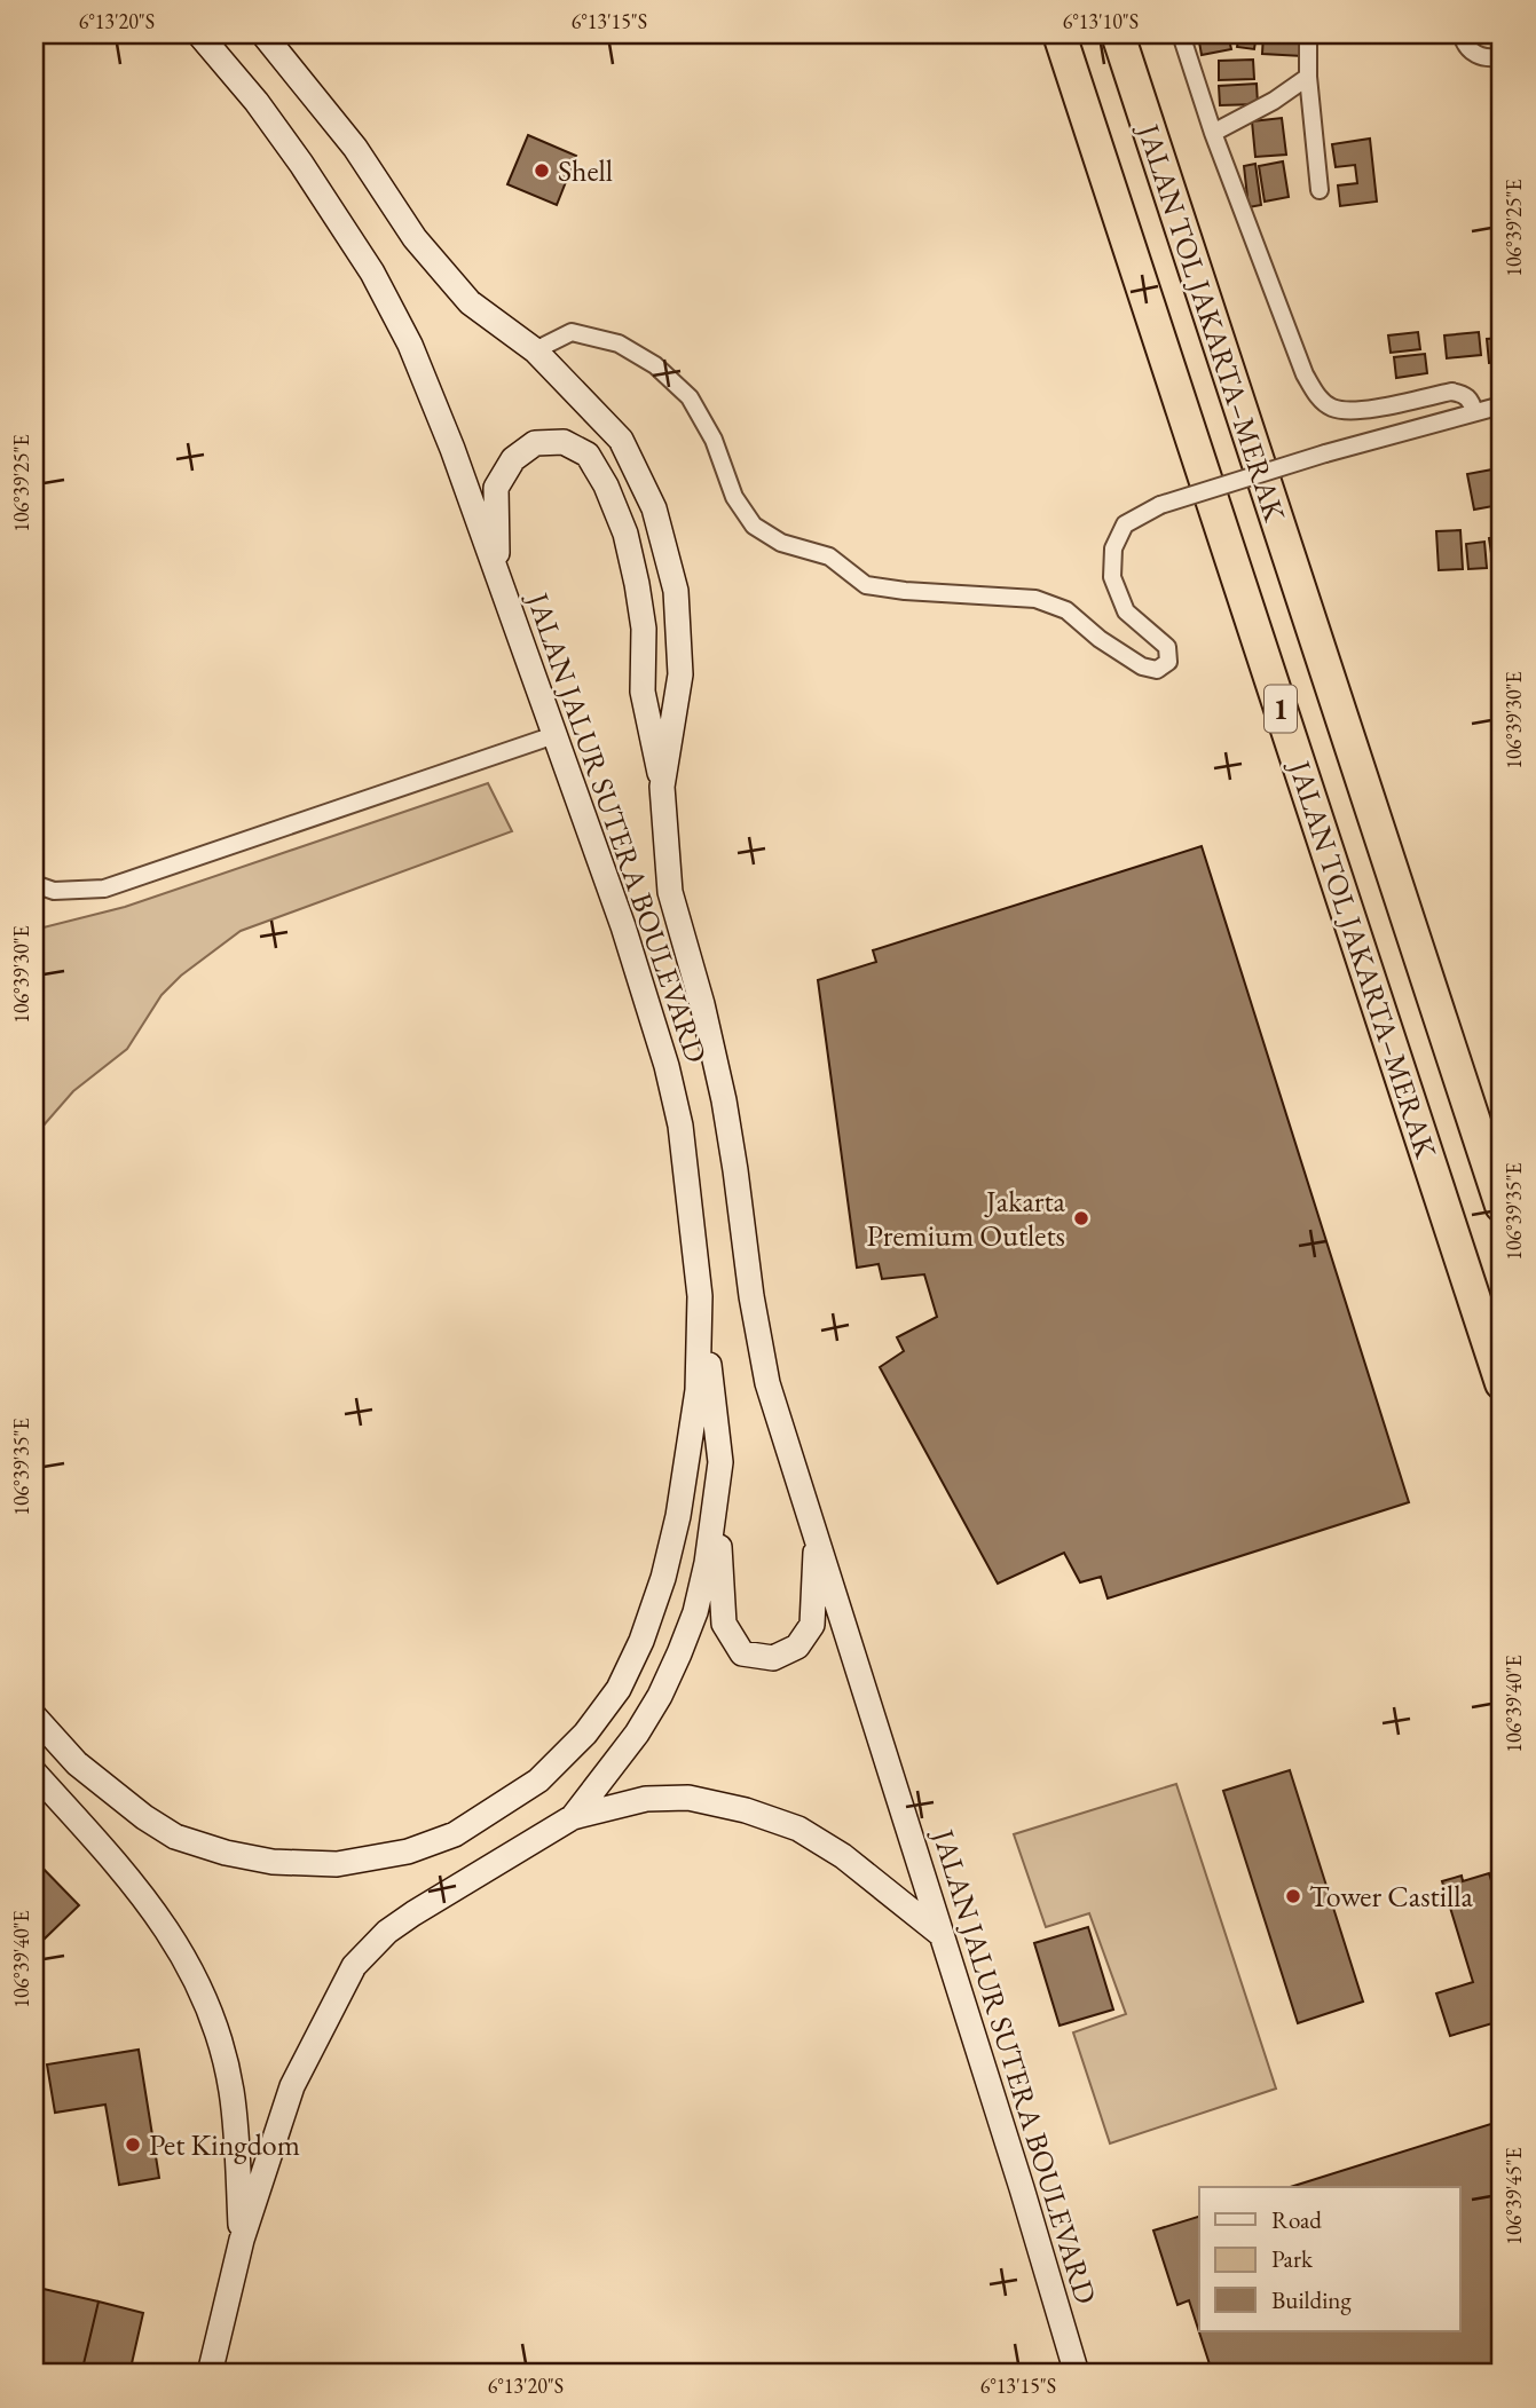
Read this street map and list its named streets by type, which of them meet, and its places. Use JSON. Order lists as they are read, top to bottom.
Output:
{
  "streets": {
    "highway": ["JALAN TOL JAKARTA–MERAK", "1"],
    "main road": ["JALAN JALUR SUTERA BOULEVARD"]
  },
  "places": [
    "Shell",
    "Jakarta Premium Outlets",
    "Tower Castilla",
    "Pet Kingdom"
  ],
  "legend": ["Road", "Park", "Building"],
  "coordinates": [
    "6°13'20\"S",
    "6°13'15\"S",
    "6°13'10\"S",
    "106°39'25\"E",
    "106°39'30\"E",
    "106°39'35\"E",
    "106°39'40\"E",
    "106°39'45\"E"
  ]
}
